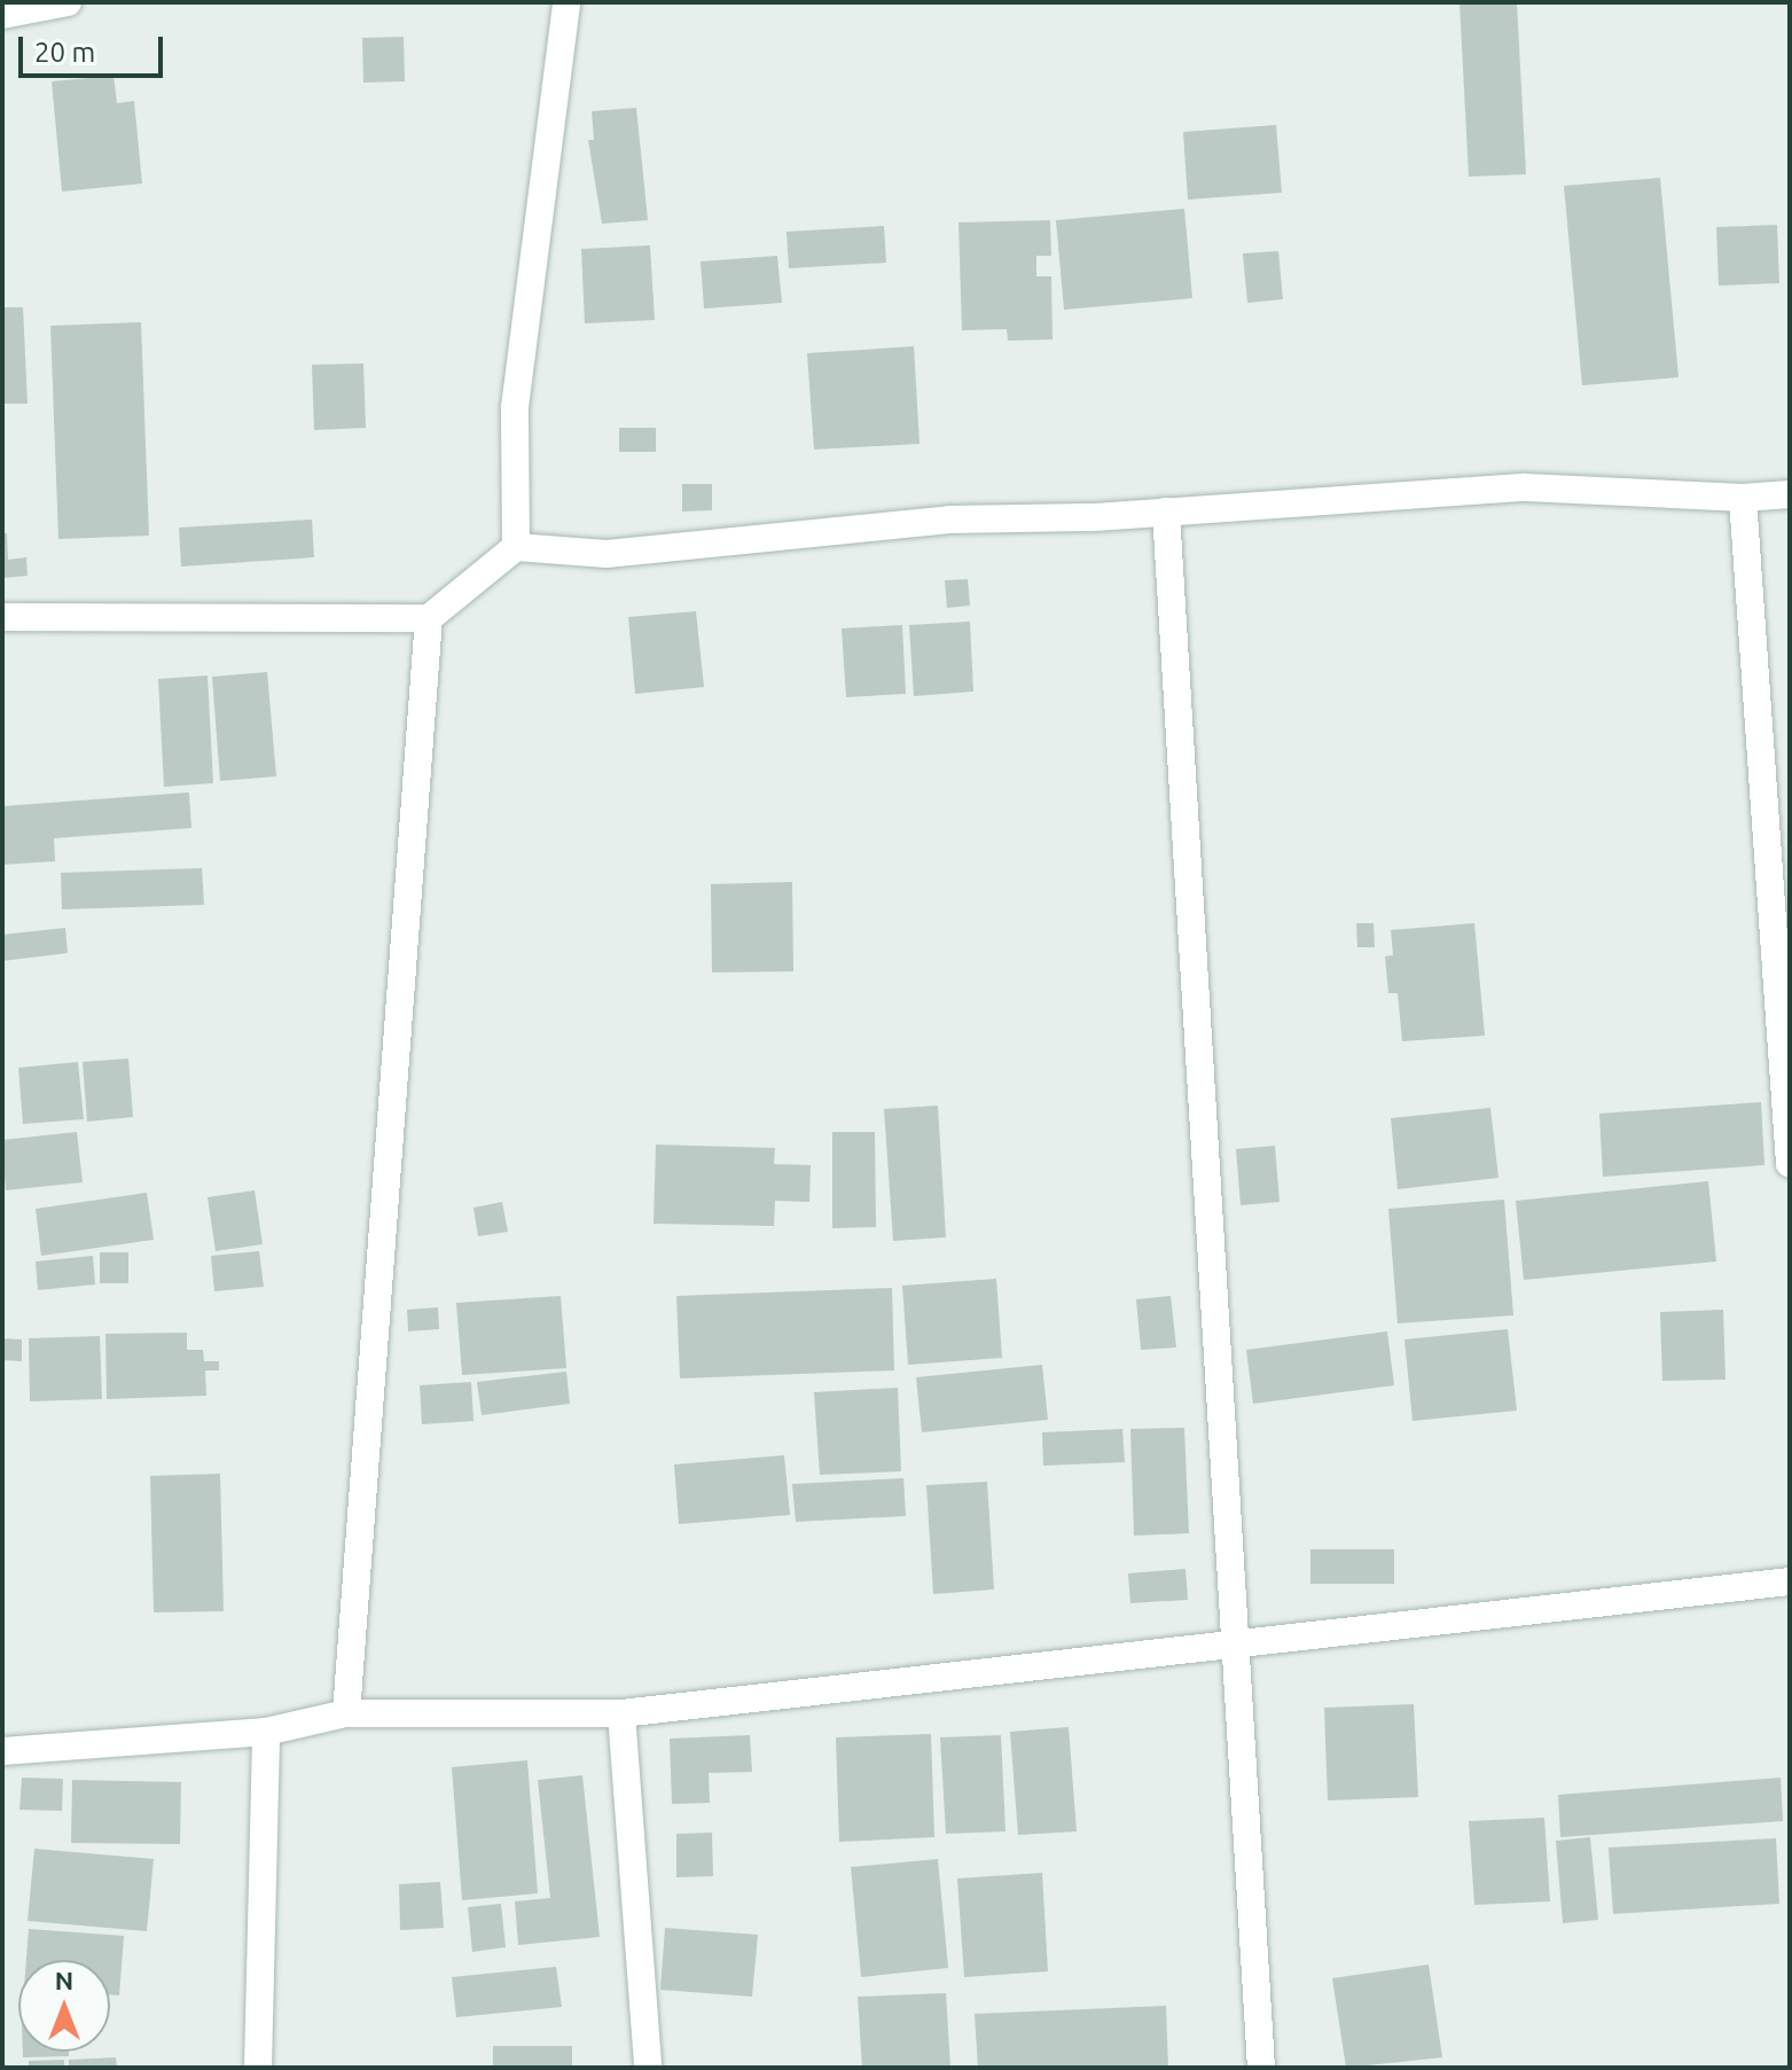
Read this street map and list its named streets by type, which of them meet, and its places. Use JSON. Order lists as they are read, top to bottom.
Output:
{
  "scale_bar": "20 m",
  "north": "top"
}
